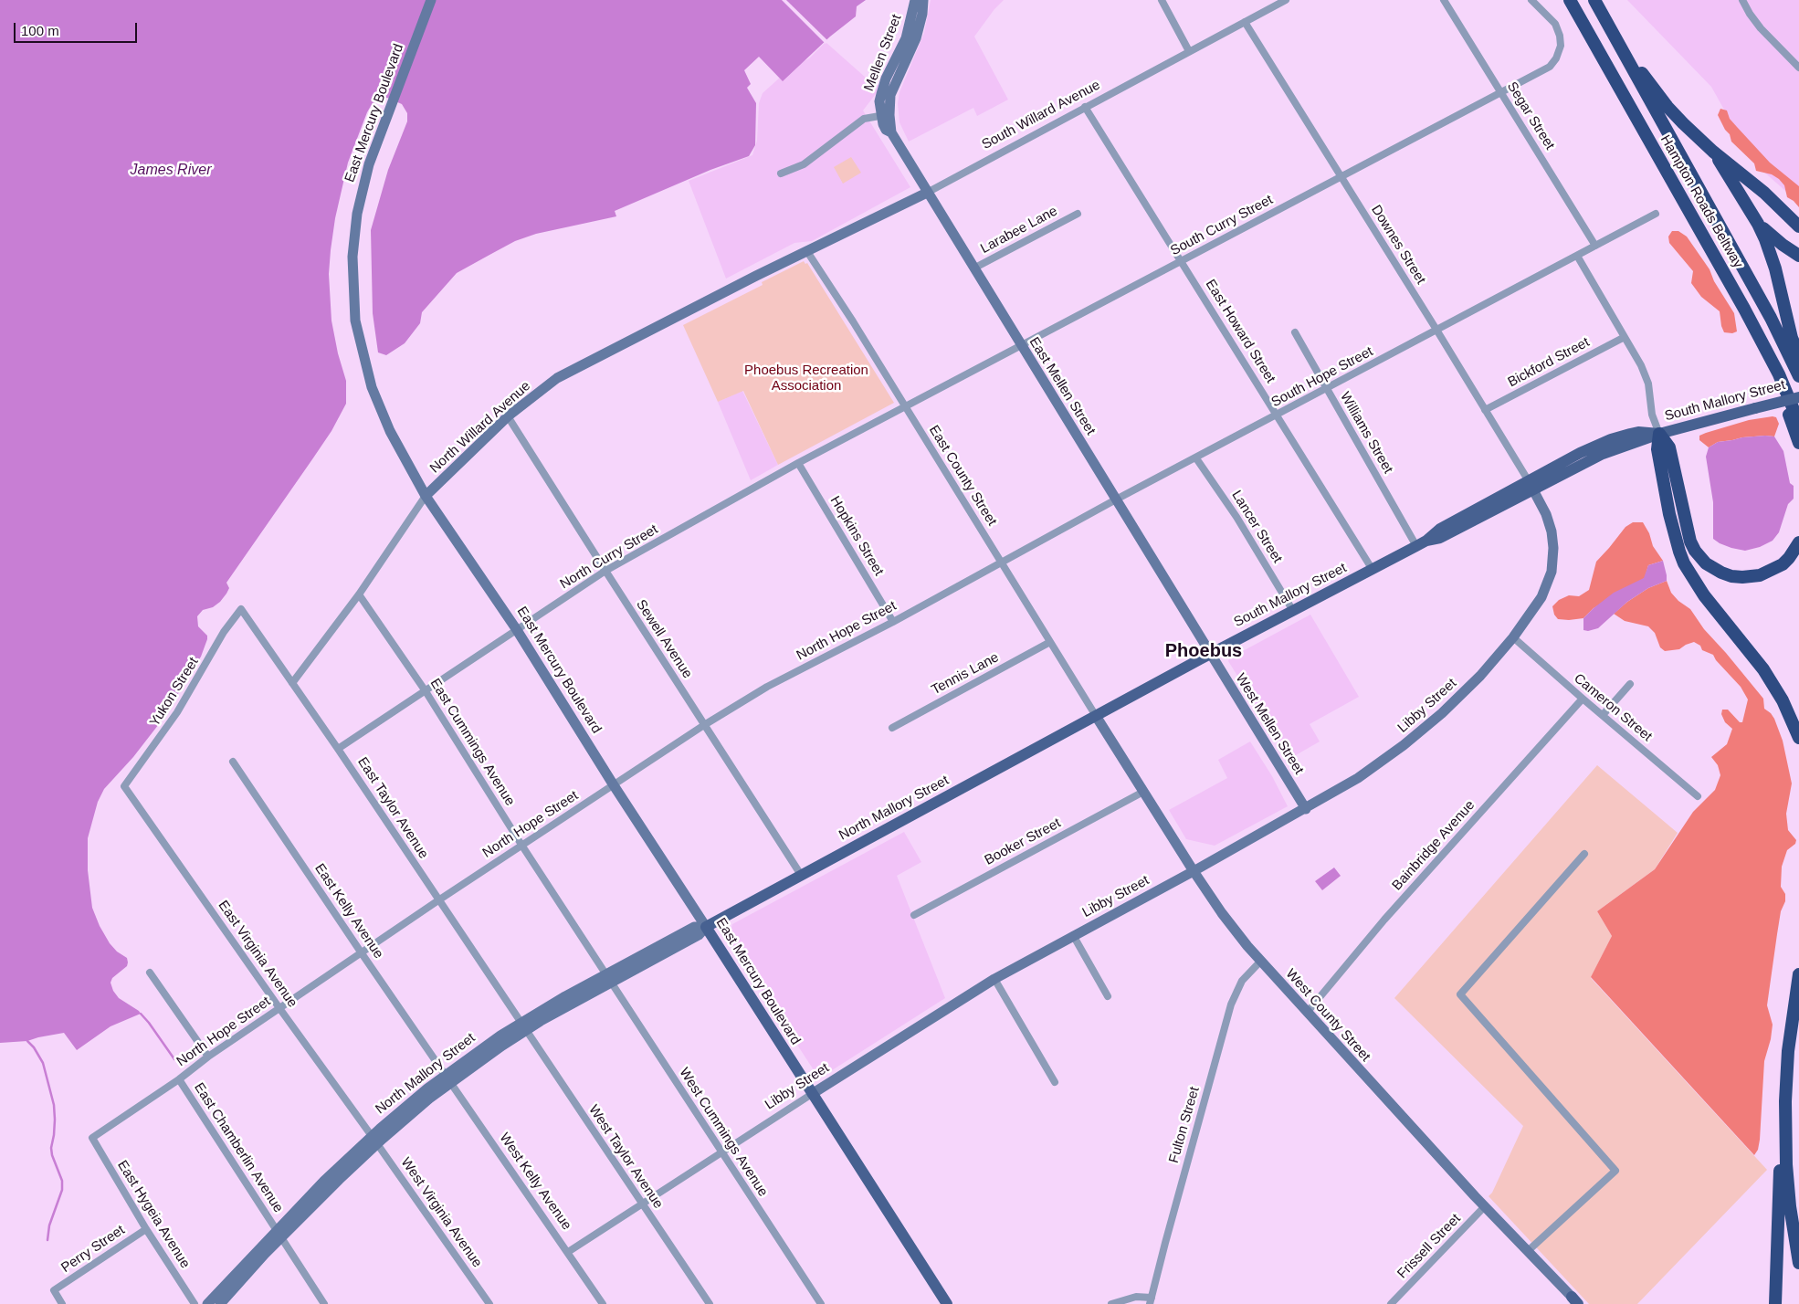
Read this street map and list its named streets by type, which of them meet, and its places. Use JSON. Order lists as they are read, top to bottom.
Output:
{
  "streets": {
    "highway": ["Hampton Roads Beltway"],
    "main road": [
      "Mellen Street",
      "East Mercury Boulevard",
      "South Willard Avenue",
      "East Mellen Street",
      "South Mallory Street",
      "North Willard Avenue",
      "Libby Street",
      "West Mellen Street",
      "North Mallory Street",
      "West County Street"
    ],
    "street": [
      "Segar Street",
      "South Curry Street",
      "Larabee Lane",
      "Downes Street",
      "East Howard Street",
      "Bickford Street",
      "South Hope Street",
      "Williams Street",
      "East County Street",
      "Lancer Street",
      "Hopkins Street",
      "North Curry Street",
      "North Hope Street",
      "Sewell Avenue",
      "Tennis Lane",
      "Yukon Street",
      "Cameron Street",
      "East Cummings Avenue",
      "East Taylor Avenue",
      "Booker Street",
      "Bainbridge Avenue",
      "East Kelly Avenue",
      "East Virginia Avenue",
      "Fulton Street",
      "West Cummings Avenue",
      "East Chamberlin Avenue",
      "West Taylor Avenue",
      "West Kelly Avenue",
      "West Virginia Avenue",
      "East Hygeia Avenue",
      "Frissell Street",
      "Perry Street"
    ]
  },
  "crossings": [
    ["Mellen Street", "East Mellen Street"],
    ["East Mercury Boulevard", "North Willard Avenue"],
    ["East Mercury Boulevard", "North Curry Street"],
    ["East Mercury Boulevard", "North Hope Street"],
    ["East Mercury Boulevard", "Libby Street"],
    ["East Mercury Boulevard", "North Mallory Street"],
    ["South Willard Avenue", "Downes Street"],
    ["South Willard Avenue", "East Howard Street"],
    ["South Willard Avenue", "East Mellen Street"],
    ["South Willard Avenue", "North Willard Avenue"],
    ["South Willard Avenue", "East County Street"],
    ["Segar Street", "South Curry Street"],
    ["Segar Street", "South Hope Street"],
    ["South Curry Street", "Downes Street"],
    ["South Curry Street", "East Howard Street"],
    ["South Curry Street", "East Mellen Street"],
    ["South Curry Street", "East County Street"],
    ["South Curry Street", "North Curry Street"],
    ["Larabee Lane", "East Mellen Street"],
    ["Downes Street", "Bickford Street"],
    ["Downes Street", "South Hope Street"],
    ["Downes Street", "South Mallory Street"],
    ["Downes Street", "Libby Street"],
    ["East Howard Street", "South Hope Street"],
    ["East Howard Street", "South Mallory Street"],
    ["South Hope Street", "East Mellen Street"],
    ["South Hope Street", "Williams Street"],
    ["South Hope Street", "East County Street"],
    ["South Hope Street", "Lancer Street"],
    ["South Hope Street", "North Hope Street"],
    ["East Mellen Street", "South Mallory Street"],
    ["East Mellen Street", "West Mellen Street"],
    ["South Mallory Street", "Williams Street"],
    ["South Mallory Street", "East County Street"],
    ["South Mallory Street", "Lancer Street"],
    ["South Mallory Street", "Libby Street"],
    ["South Mallory Street", "West Mellen Street"],
    ["South Mallory Street", "North Mallory Street"],
    ["South Mallory Street", "West County Street"],
    ["North Willard Avenue", "East County Street"],
    ["North Willard Avenue", "Sewell Avenue"],
    ["North Willard Avenue", "East Cummings Avenue"],
    ["North Willard Avenue", "East Taylor Avenue"],
    ["East County Street", "North Curry Street"],
    ["East County Street", "North Hope Street"],
    ["East County Street", "Tennis Lane"],
    ["East County Street", "North Mallory Street"],
    ["East County Street", "West County Street"],
    ["Hopkins Street", "North Curry Street"],
    ["Hopkins Street", "North Hope Street"],
    ["North Curry Street", "Sewell Avenue"],
    ["North Curry Street", "East Cummings Avenue"],
    ["North Curry Street", "East Taylor Avenue"],
    ["North Hope Street", "Sewell Avenue"],
    ["North Hope Street", "East Cummings Avenue"],
    ["North Hope Street", "East Taylor Avenue"],
    ["North Hope Street", "East Kelly Avenue"],
    ["North Hope Street", "East Virginia Avenue"],
    ["North Hope Street", "East Chamberlin Avenue"],
    ["North Hope Street", "East Hygeia Avenue"],
    ["Sewell Avenue", "North Mallory Street"],
    ["Yukon Street", "East Taylor Avenue"],
    ["Yukon Street", "East Virginia Avenue"],
    ["Libby Street", "Cameron Street"],
    ["Libby Street", "West Mellen Street"],
    ["Libby Street", "West County Street"],
    ["Libby Street", "West Cummings Avenue"],
    ["Libby Street", "West Taylor Avenue"],
    ["Libby Street", "West Kelly Avenue"],
    ["Cameron Street", "Bainbridge Avenue"],
    ["East Cummings Avenue", "North Mallory Street"],
    ["East Cummings Avenue", "West Cummings Avenue"],
    ["East Taylor Avenue", "North Mallory Street"],
    ["East Taylor Avenue", "West Taylor Avenue"],
    ["North Mallory Street", "East Kelly Avenue"],
    ["North Mallory Street", "East Virginia Avenue"],
    ["North Mallory Street", "West County Street"],
    ["North Mallory Street", "West Cummings Avenue"],
    ["North Mallory Street", "East Chamberlin Avenue"],
    ["North Mallory Street", "West Taylor Avenue"],
    ["North Mallory Street", "West Kelly Avenue"],
    ["North Mallory Street", "West Virginia Avenue"],
    ["Booker Street", "West County Street"],
    ["Bainbridge Avenue", "West County Street"],
    ["East Kelly Avenue", "West Kelly Avenue"],
    ["East Virginia Avenue", "West Virginia Avenue"],
    ["West County Street", "Fulton Street"],
    ["West County Street", "Frissell Street"],
    ["East Hygeia Avenue", "Perry Street"]
  ],
  "districts": ["Phoebus"],
  "water": ["James River"],
  "parks": ["Phoebus Recreation Association"],
  "scale_bar": "100 m"
}
